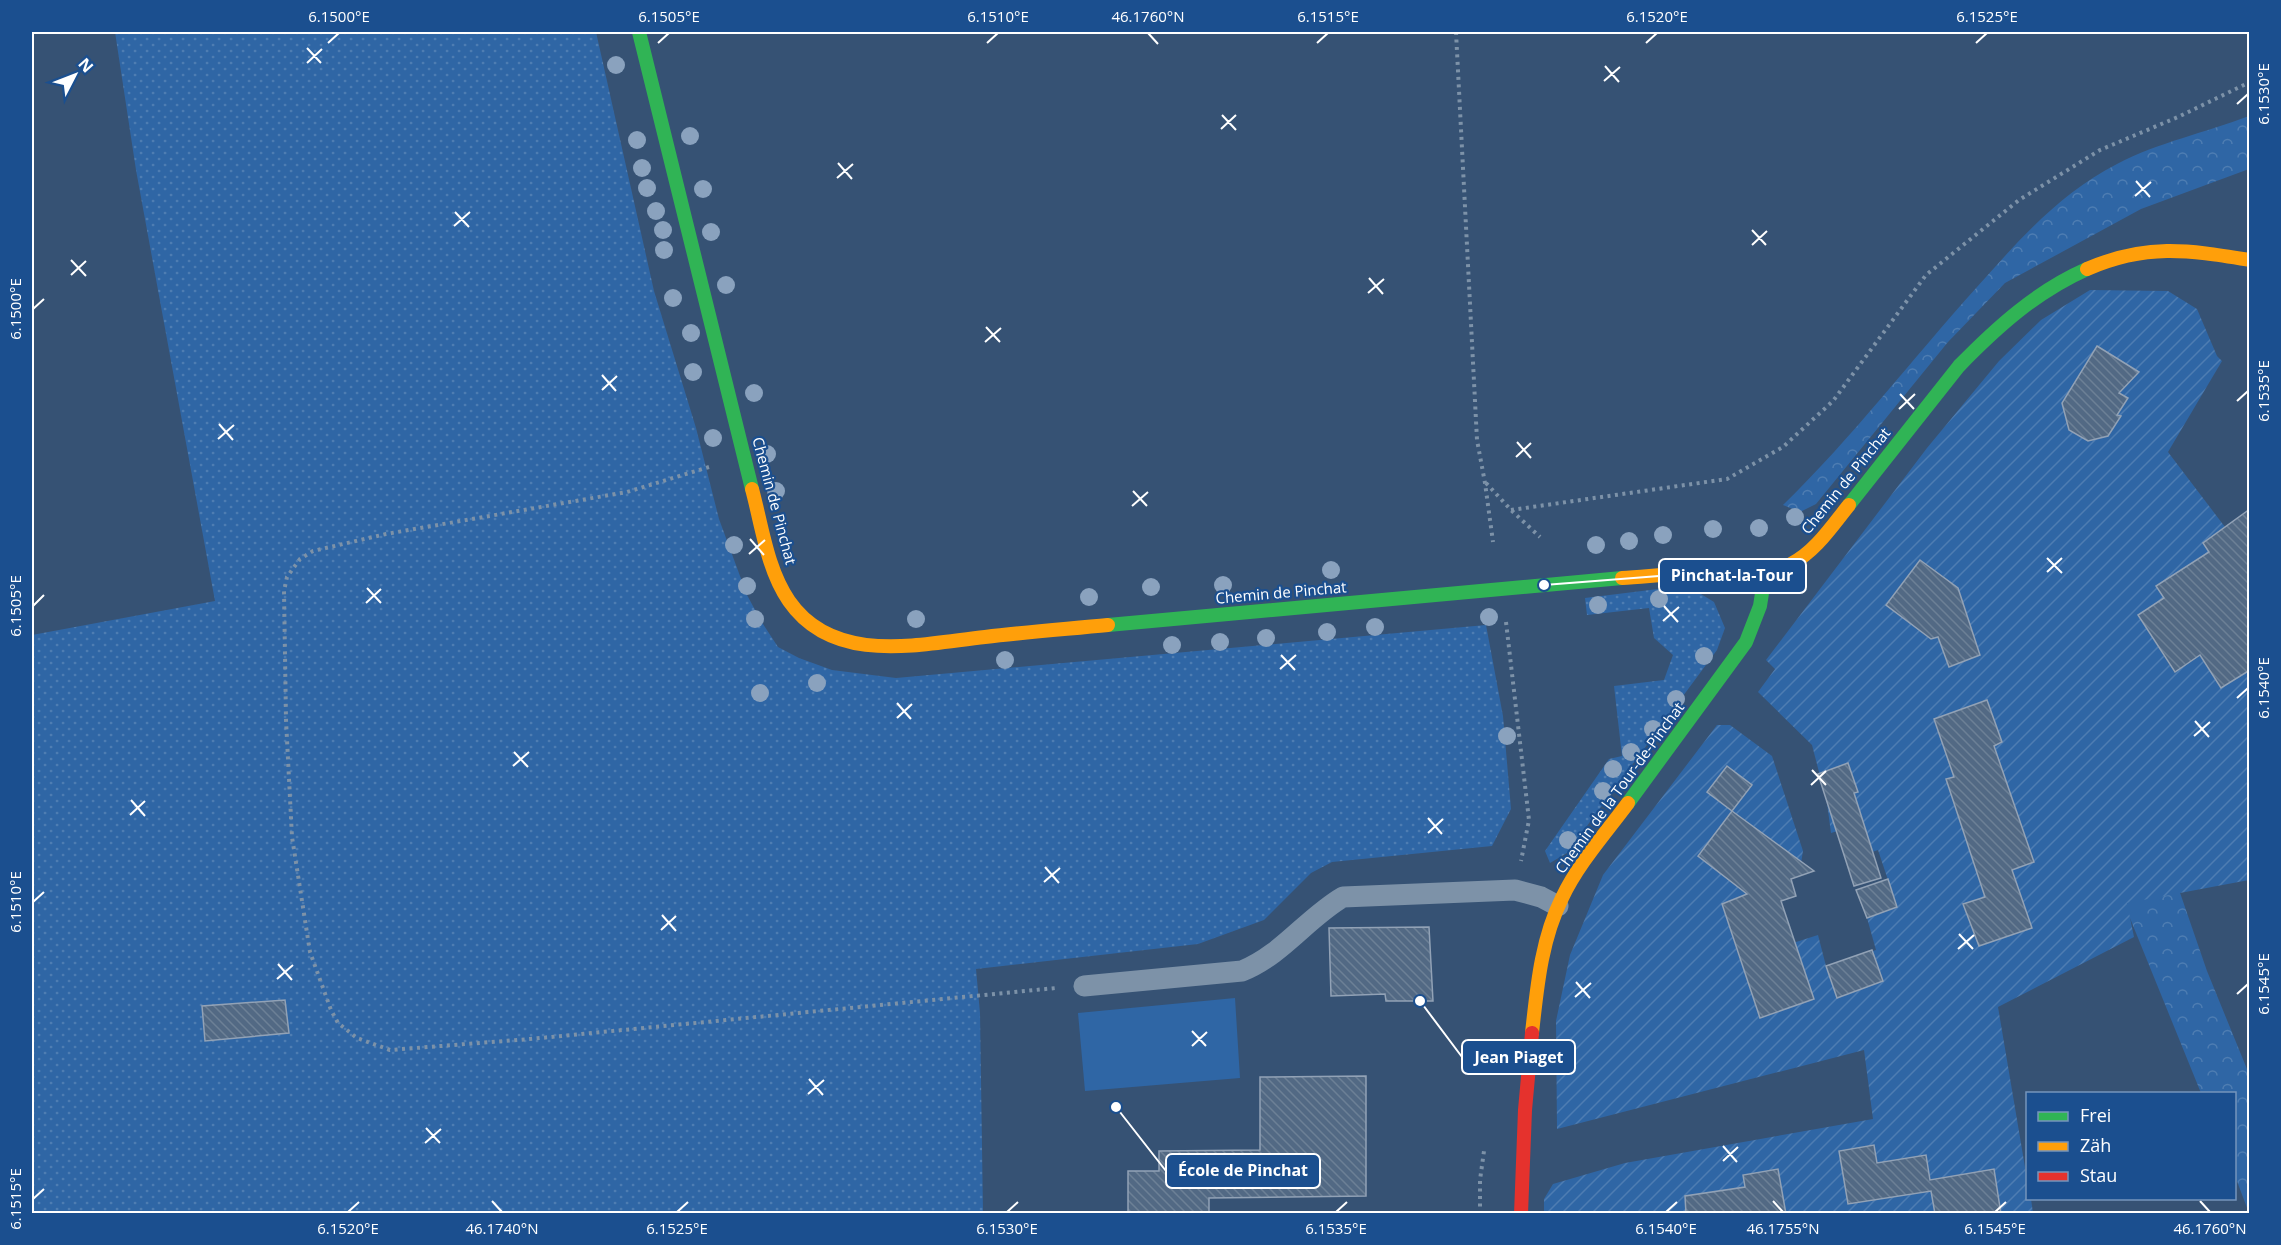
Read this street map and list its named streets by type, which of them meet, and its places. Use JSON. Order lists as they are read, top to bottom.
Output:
{
  "streets": {
    "street": ["Chemin de Pinchat", "Chemin de la Tour-de-Pinchat"]
  },
  "crossings": [
    ["Chemin de Pinchat", "Chemin de la Tour-de-Pinchat"]
  ],
  "places": ["Pinchat-la-Tour", "Jean Piaget", "École de Pinchat"],
  "legend": ["Frei", "Zäh", "Stau"],
  "north": "top right",
  "coordinates": [
    "6.1500°E",
    "6.1505°E",
    "6.1510°E",
    "46.1760°N",
    "6.1515°E",
    "6.1520°E",
    "6.1525°E",
    "6.1530°E",
    "6.1535°E",
    "6.1540°E",
    "6.1545°E",
    "46.1740°N",
    "46.1755°N"
  ]
}
